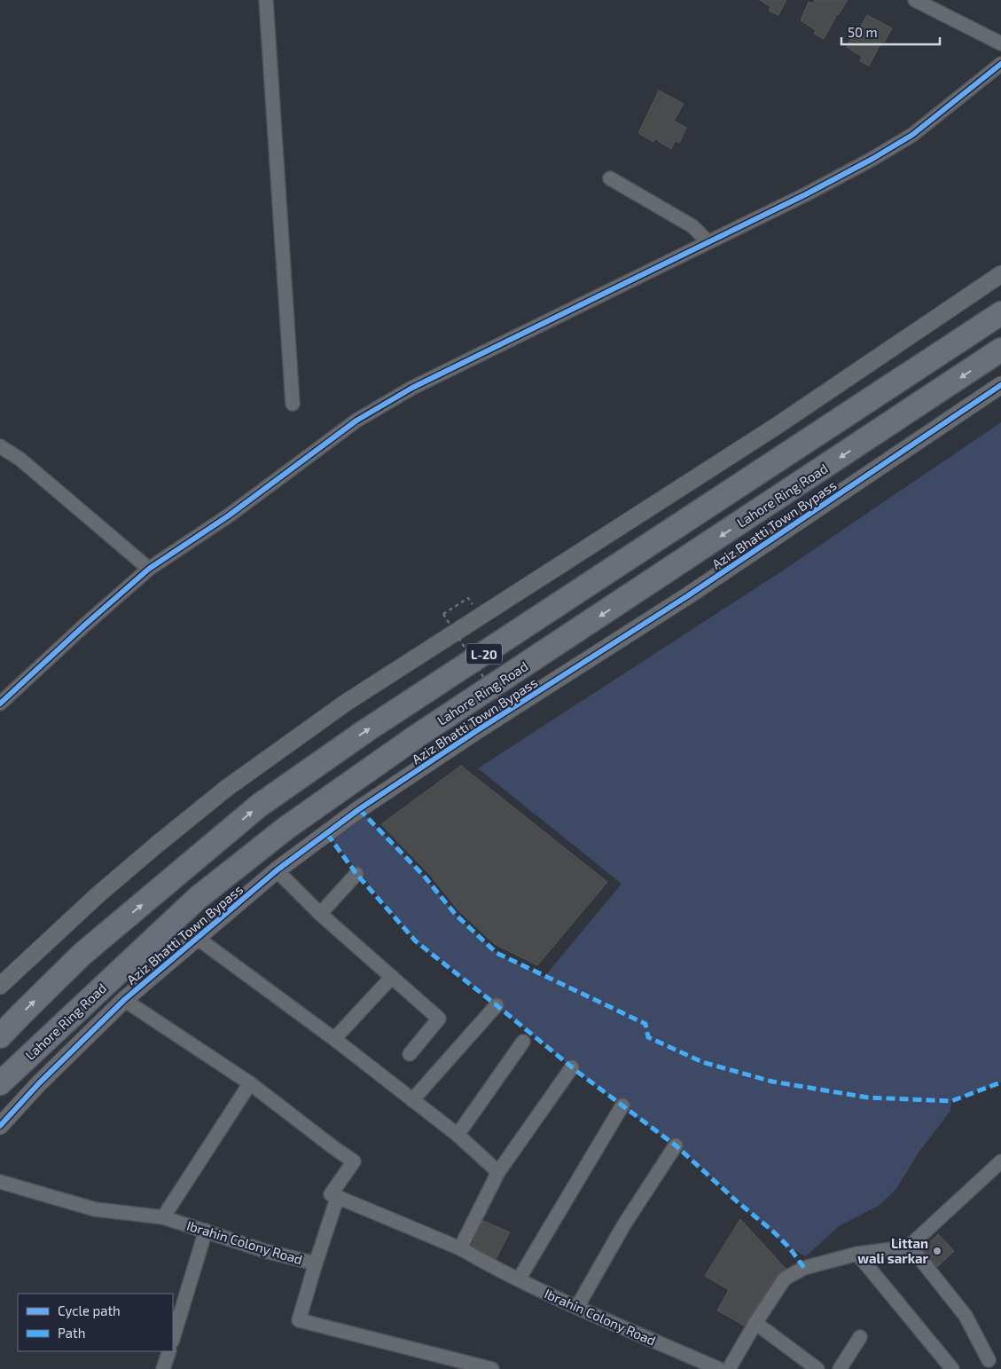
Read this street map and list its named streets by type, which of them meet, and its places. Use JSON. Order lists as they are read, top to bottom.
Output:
{
  "streets": {
    "highway": ["Lahore Ring Road", "L-20"],
    "street": ["Aziz Bhatti Town Bypass", "Ibrahin Colony Road"]
  },
  "places": ["Littan wali sarkar"],
  "legend": ["Cycle path", "Path"],
  "scale_bar": "50 m"
}
